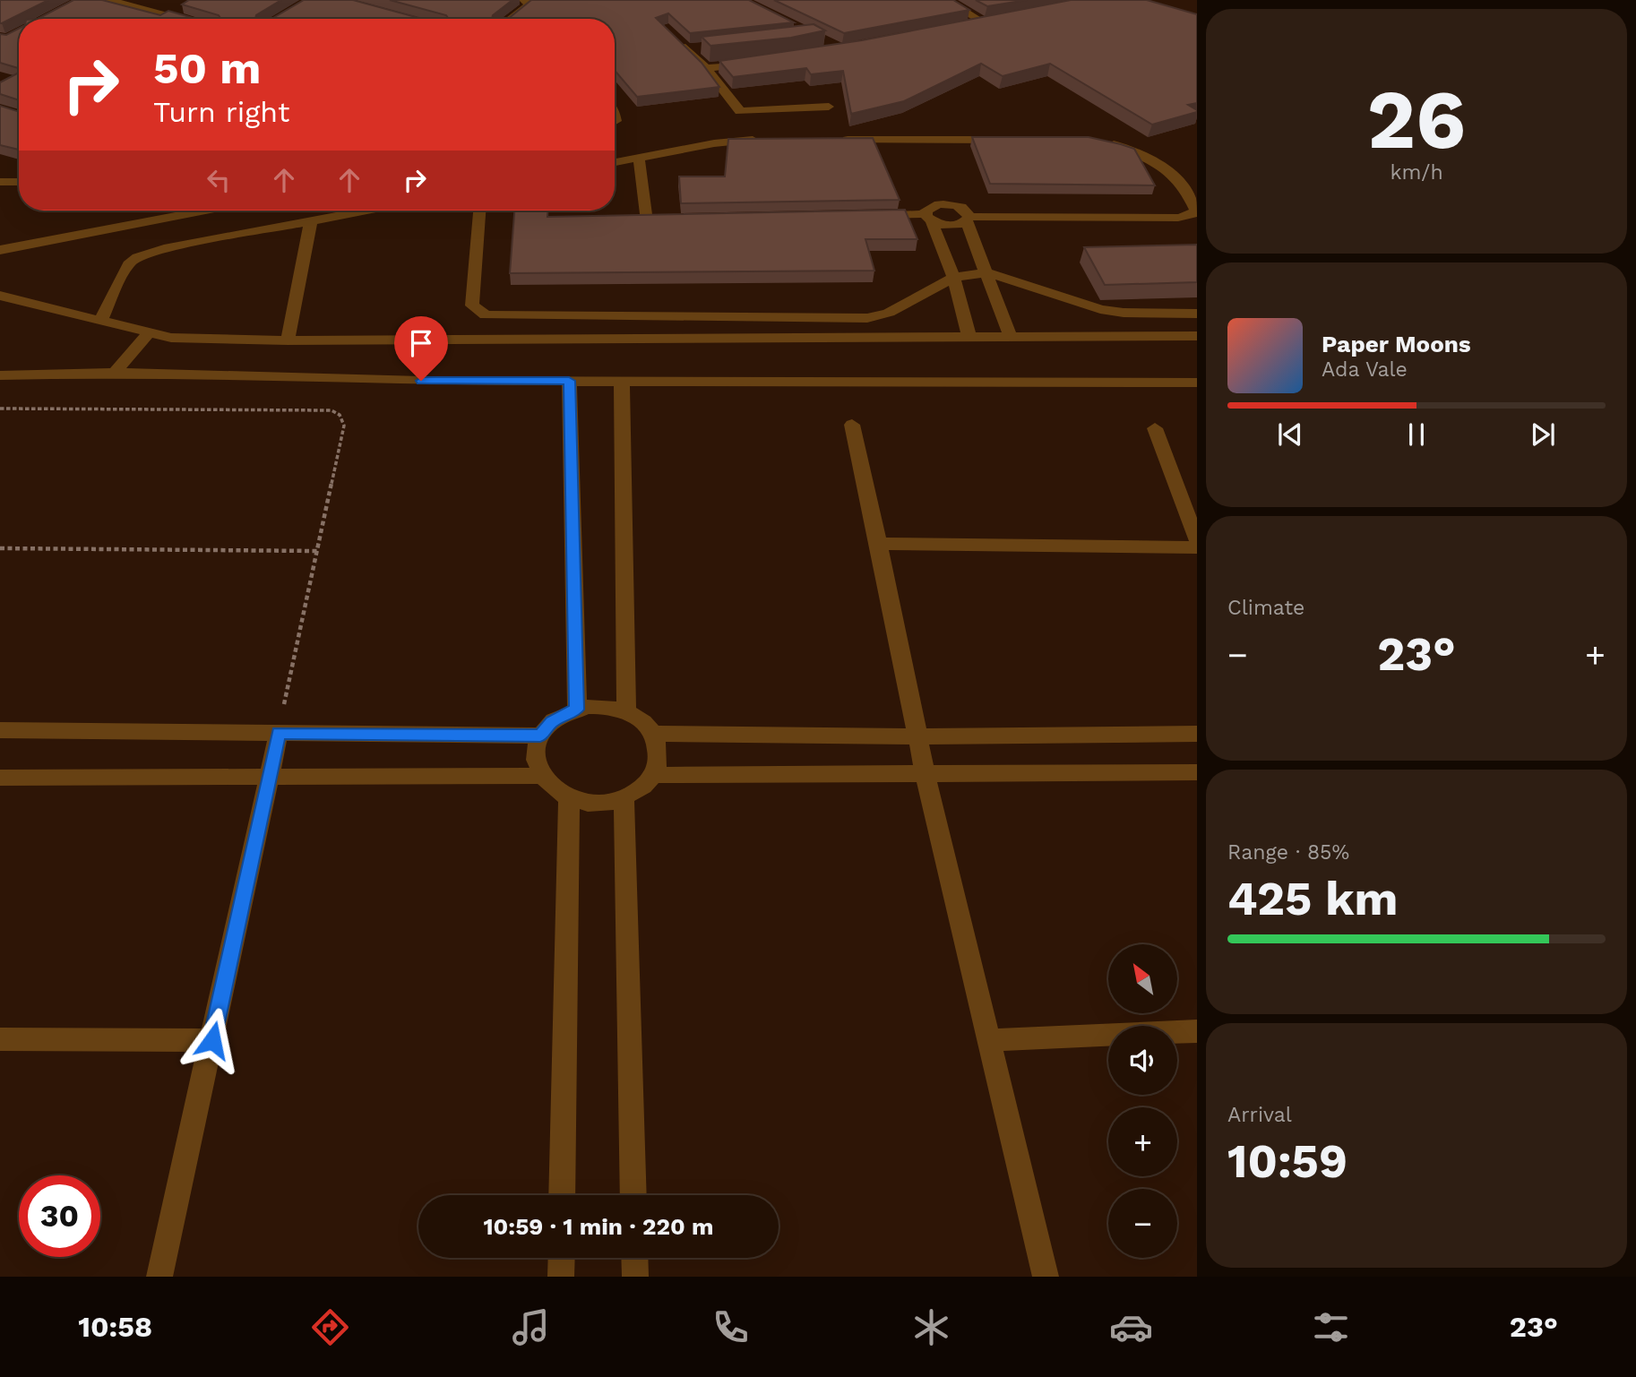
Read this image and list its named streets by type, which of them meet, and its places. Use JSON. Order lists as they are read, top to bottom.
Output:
{
  "north": "top left",
  "page": {
    "tile": [
      ["26", "km/h"],
      "Climate",
      ["Range · 85%", "425 km"],
      ["Arrival", "10:59"]
    ],
    "turn": ["50 m", "Turn right"],
    "song": ["Paper Moons", "Ada Vale"],
    "heat": ["−", "23°", "+"],
    "map_buttons": ["+", "−"],
    "limit": "30",
    "trip": "10:59 · 1 min · 220 m",
    "tabs": ["10:58", "23°"]
  }
}
